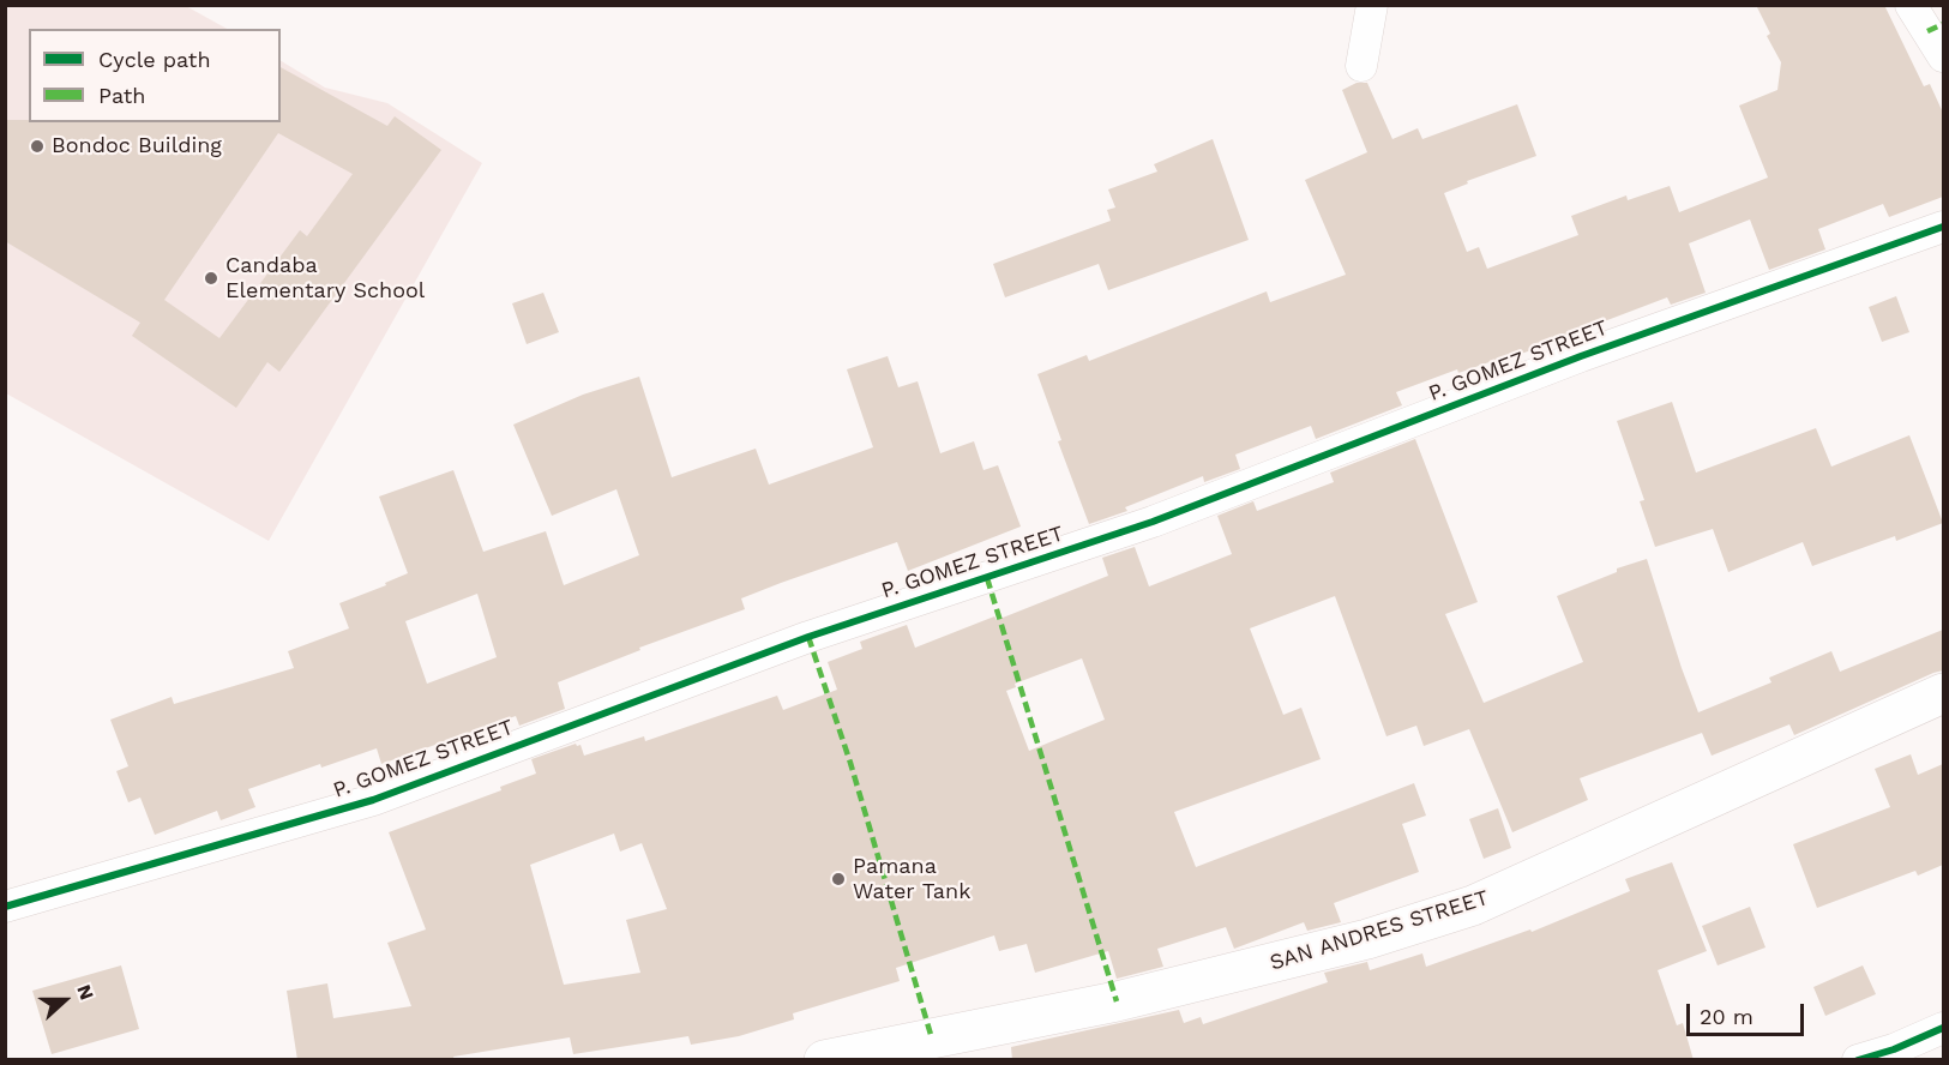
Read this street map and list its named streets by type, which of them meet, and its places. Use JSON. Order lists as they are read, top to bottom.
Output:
{
  "streets": {
    "main road": ["SAN ANDRES STREET"],
    "street": ["P. GOMEZ STREET"]
  },
  "places": ["Bondoc Building", "Candaba Elementary School", "Pamana Water Tank"],
  "legend": ["Cycle path", "Path"],
  "scale_bar": "20 m",
  "north": "right"
}
